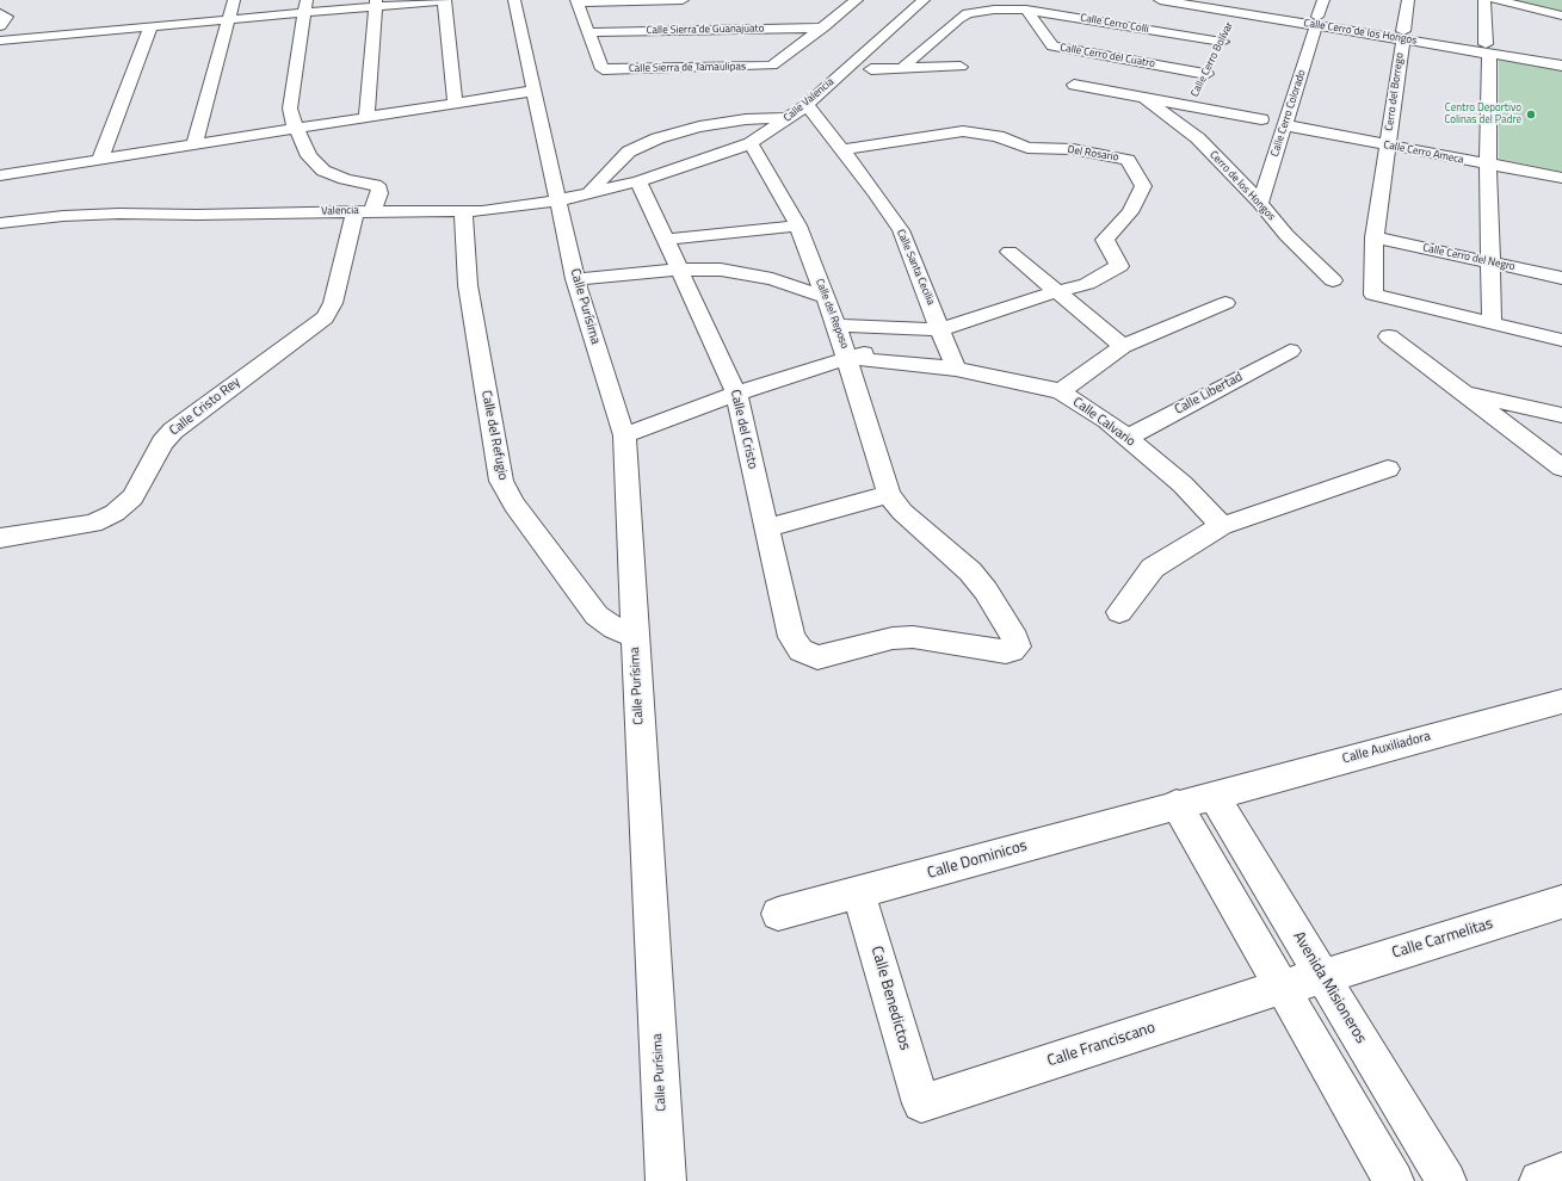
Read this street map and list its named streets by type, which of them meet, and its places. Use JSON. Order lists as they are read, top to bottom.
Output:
{
  "streets": {
    "street": [
      "Calle Cerro Colli",
      "Calle Sierra de Guanajuato",
      "Calle Cerro de los Hongos",
      "Calle Cerro del Cuatro",
      "Calle Cerro Bolívar",
      "Calle Sierra de Tamaulipas",
      "Cerro del Borrego",
      "Calle Valencia",
      "Calle Cerro Colorado",
      "Calle Cerro Ameca",
      "Del Rosario",
      "Cerro de los Hongos",
      "Valencia",
      "Calle Cerro del Negro",
      "Calle Santa Cecilia",
      "Calle Purísima",
      "Calle del Reposo",
      "Calle Libertad",
      "Calle Cristo Rey",
      "Calle Calvario",
      "Calle del Cristo",
      "Calle del Refugio",
      "Calle Auxiliadora",
      "Calle Dominicos",
      "Calle Carmelitas",
      "Avenida Misioneros",
      "Calle Benedictos",
      "Calle Franciscano"
    ]
  },
  "crossings": [
    ["Calle Cerro Colli", "Calle Cerro del Cuatro"],
    ["Calle Cerro Colli", "Calle Cerro Bolívar"],
    ["Calle Sierra de Guanajuato", "Calle Sierra de Tamaulipas"],
    ["Calle Cerro de los Hongos", "Calle Cerro Bolívar"],
    ["Calle Cerro de los Hongos", "Cerro del Borrego"],
    ["Calle Cerro de los Hongos", "Calle Cerro Colorado"],
    ["Calle Cerro del Cuatro", "Calle Cerro Bolívar"],
    ["Cerro del Borrego", "Calle Cerro Ameca"],
    ["Cerro del Borrego", "Calle Cerro del Negro"],
    ["Calle Valencia", "Valencia"],
    ["Calle Valencia", "Calle Santa Cecilia"],
    ["Calle Valencia", "Calle del Reposo"],
    ["Calle Cerro Colorado", "Calle Cerro Ameca"],
    ["Calle Cerro Colorado", "Cerro de los Hongos"],
    ["Del Rosario", "Calle Santa Cecilia"],
    ["Del Rosario", "Calle del Reposo"],
    ["Valencia", "Calle Purísima"],
    ["Valencia", "Calle Cristo Rey"],
    ["Valencia", "Calle del Cristo"],
    ["Valencia", "Calle del Refugio"],
    ["Calle Santa Cecilia", "Calle Calvario"],
    ["Calle Purísima", "Calle del Refugio"],
    ["Calle del Reposo", "Calle Calvario"],
    ["Calle del Reposo", "Calle del Cristo"],
    ["Calle Libertad", "Calle Calvario"],
    ["Calle Auxiliadora", "Calle Dominicos"],
    ["Calle Auxiliadora", "Avenida Misioneros"],
    ["Calle Dominicos", "Calle Benedictos"],
    ["Calle Carmelitas", "Avenida Misioneros"],
    ["Calle Carmelitas", "Calle Franciscano"],
    ["Calle Benedictos", "Calle Franciscano"]
  ],
  "places": ["Centro Deportivo Colinas del Padre"]
}
